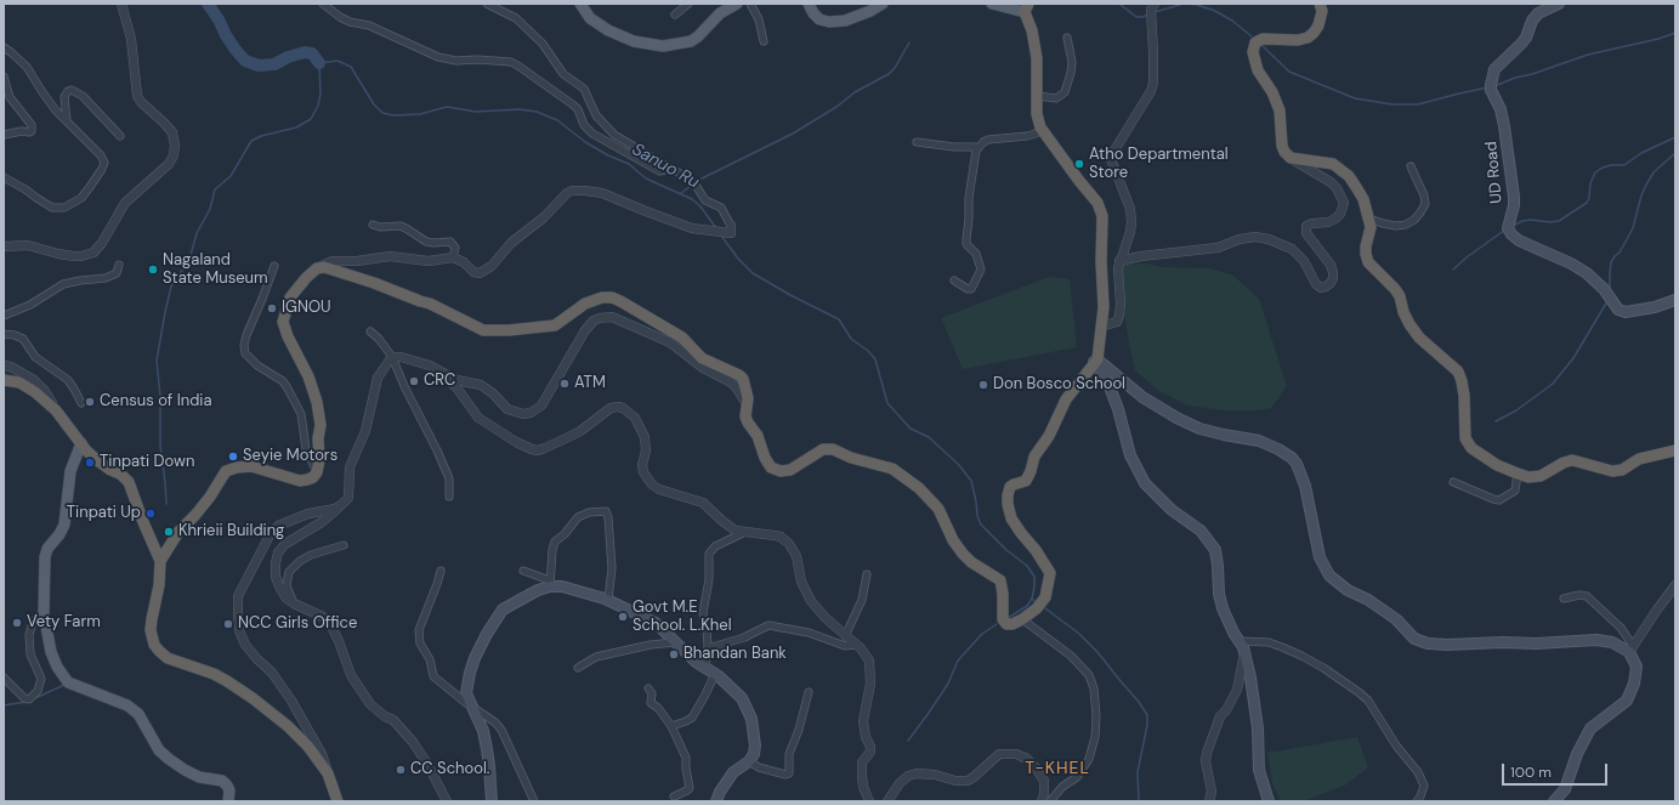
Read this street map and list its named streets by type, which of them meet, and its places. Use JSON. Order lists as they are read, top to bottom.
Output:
{
  "streets": {
    "main road": ["UD Road"]
  },
  "districts": ["T-KHEL"],
  "water": ["Sanuo Ru"],
  "places": [
    "Atho Departmental Store",
    "Nagaland State Museum",
    "IGNOU",
    "CRC",
    "ATM",
    "Don Bosco School",
    "Census of India",
    "Seyie Motors",
    "Tinpati Down",
    "Tinpati Up",
    "Khrieii Building",
    "Govt M.E School. L.Khel",
    "Vety Farm",
    "NCC Girls Office",
    "Bhandan Bank",
    "CC School."
  ],
  "scale_bar": "100 m"
}
